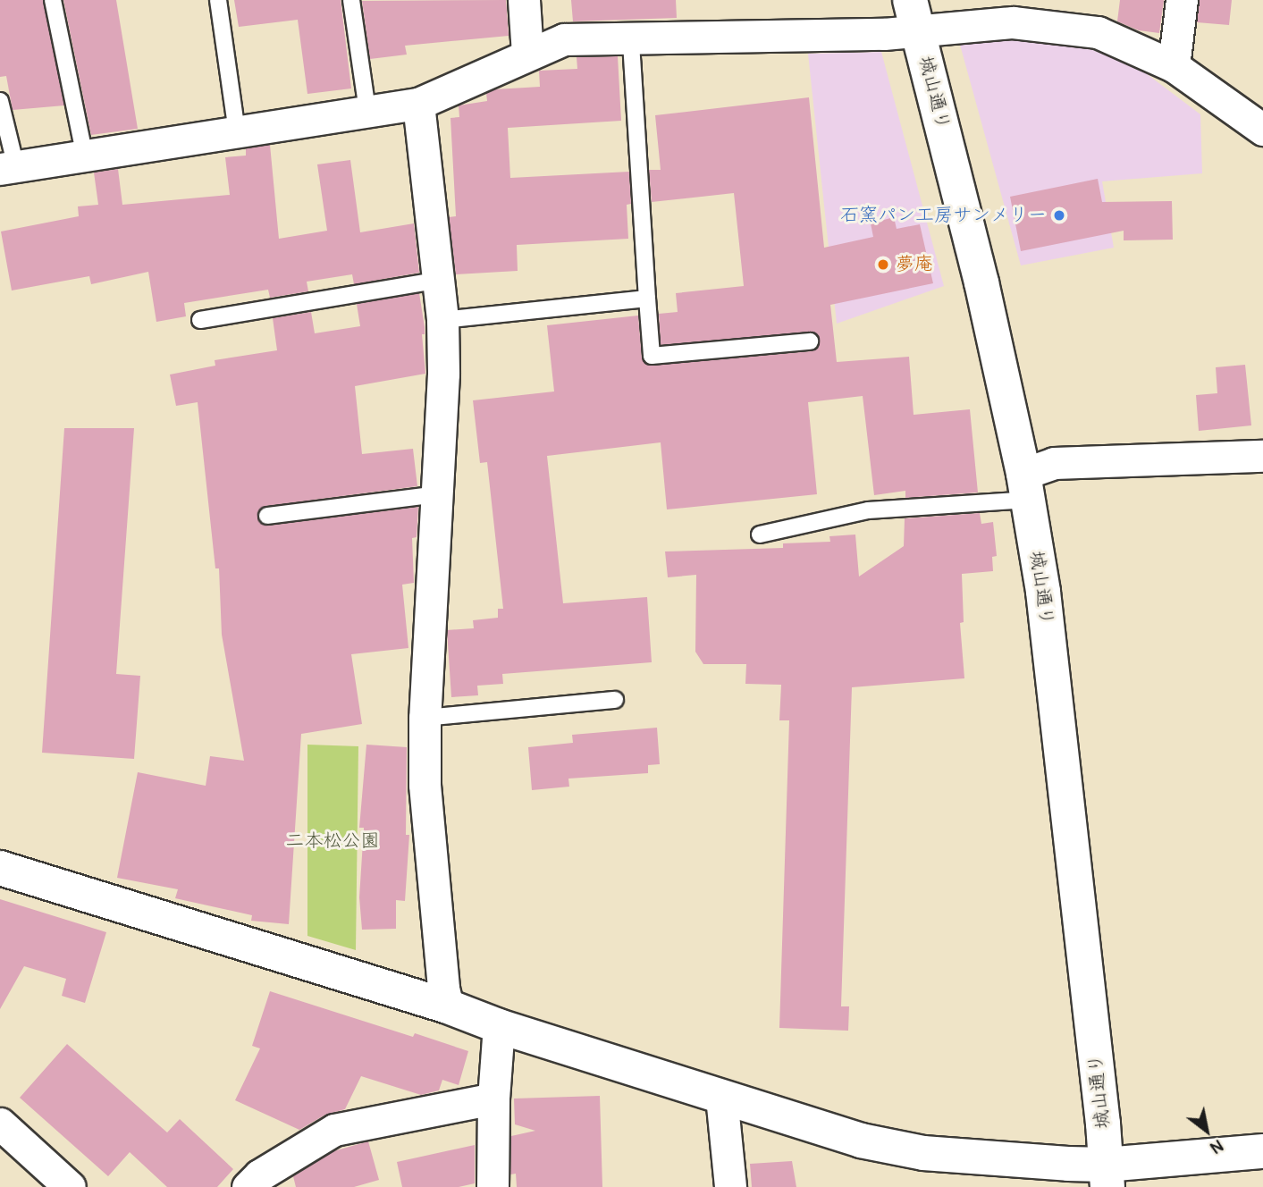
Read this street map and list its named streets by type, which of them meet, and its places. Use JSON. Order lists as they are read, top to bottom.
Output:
{
  "streets": {
    "street": ["城山通り"]
  },
  "parks": ["二本松公園"],
  "places": ["石窯パン工房サンメリー", "夢庵"],
  "north": "bottom right"
}
